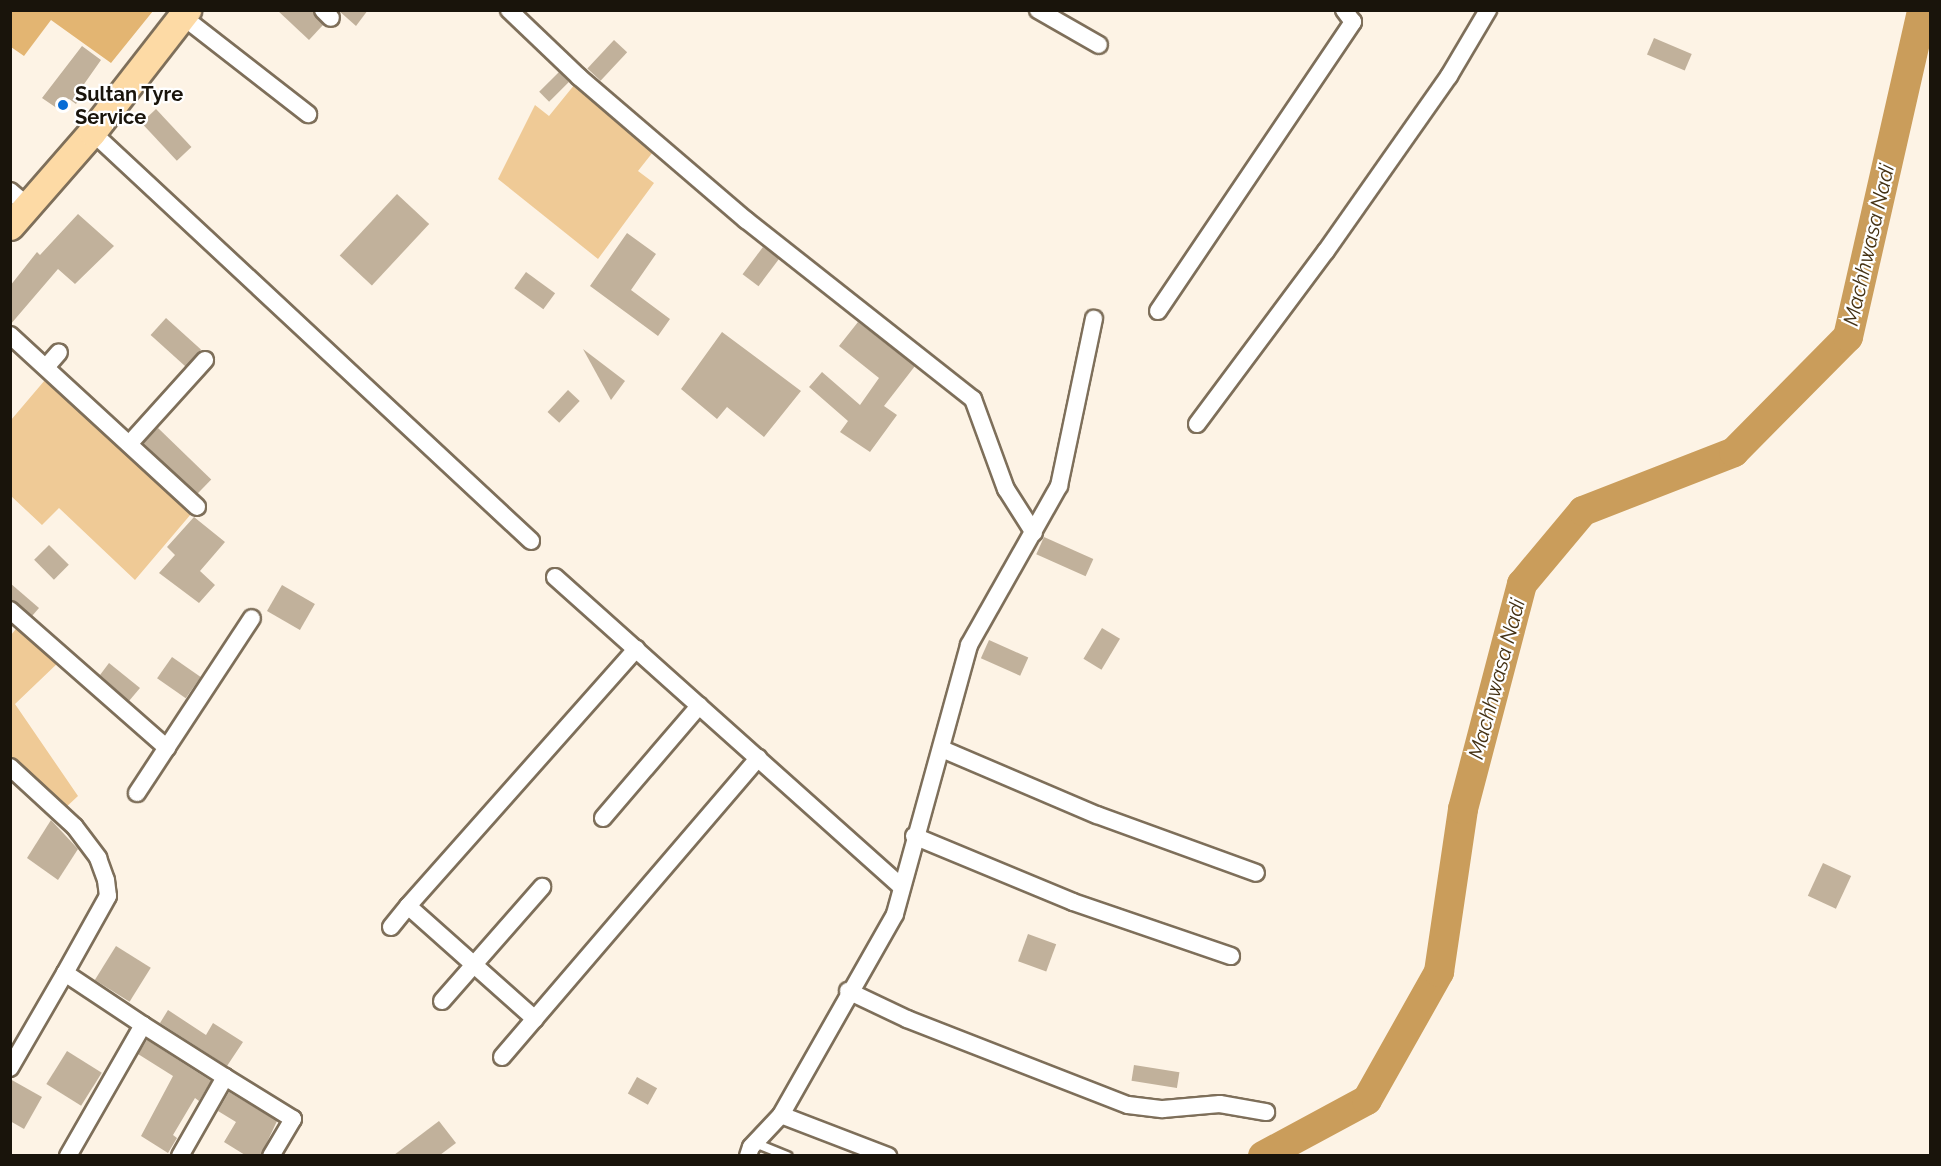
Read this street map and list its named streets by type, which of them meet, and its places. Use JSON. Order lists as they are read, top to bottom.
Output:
{
  "water": ["Machhwasa Nadi"],
  "places": ["Sultan Tyre Service"]
}
